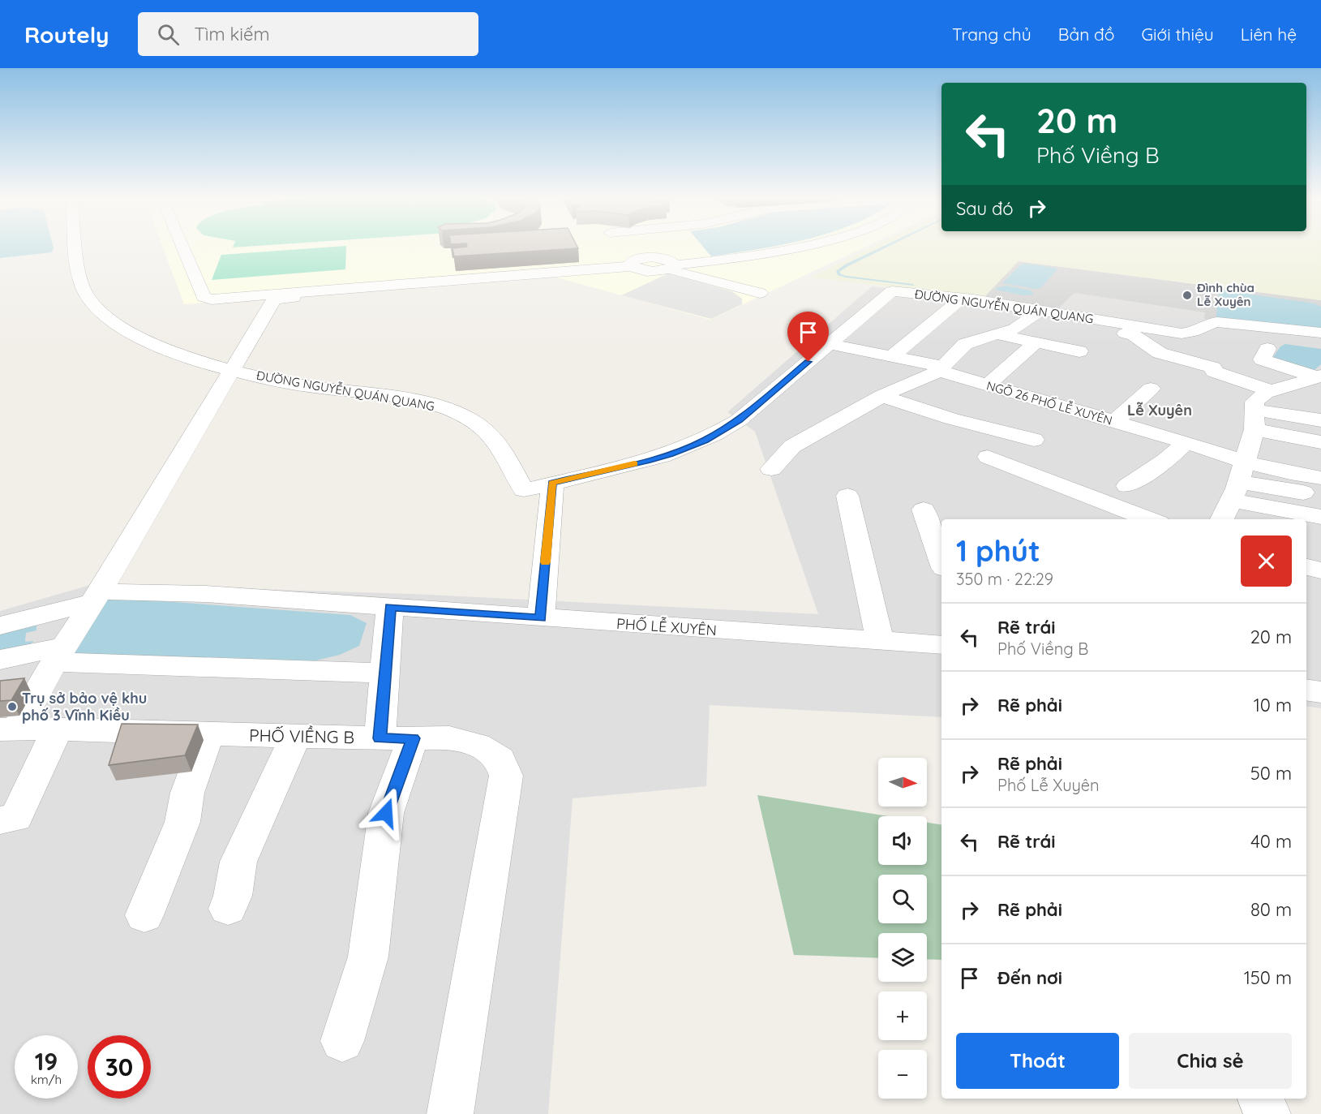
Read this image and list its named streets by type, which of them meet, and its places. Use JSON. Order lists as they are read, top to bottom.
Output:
{
  "streets": {
    "street": [
      "ĐƯỜNG NGUYỄN QUÁN QUANG",
      "NGÕ 26 PHỐ LỄ XUYÊN",
      "PHỐ LỄ XUYÊN",
      "PHỐ VIỀNG B"
    ]
  },
  "crossings": [
    ["ĐƯỜNG NGUYỄN QUÁN QUANG", "NGÕ 26 PHỐ LỄ XUYÊN"]
  ],
  "districts": ["Lễ Xuyên"],
  "places": ["Đình chùa Lễ Xuyên", "Trụ sở bảo vệ khu phố 3 Vĩnh Kiều"],
  "north": "right",
  "page": {
    "header": "Routely",
    "search": "Tìm kiếm",
    "nav": [
      "Trang chủ",
      "Bản đồ",
      "Giới thiệu",
      "Liên hệ"
    ],
    "turn": ["20 m", "Phố Viềng B"],
    "then": "Sau đó",
    "heading": ["1 phút", "350 m · 22:29"],
    "list": [
      {
        "name": "Rẽ trái",
        "note": "Phố Viềng B",
        "value": "20 m"
      },
      {
        "name": "Rẽ phải",
        "value": "10 m"
      },
      {
        "name": "Rẽ phải",
        "note": "Phố Lễ Xuyên",
        "value": "50 m"
      },
      {
        "name": "Rẽ trái",
        "value": "40 m"
      },
      {
        "name": "Rẽ phải",
        "value": "80 m"
      },
      {
        "name": "Đến nơi",
        "value": "150 m"
      }
    ],
    "map_buttons": ["+", "−"],
    "buttons": ["Thoát", "Chia sẻ"],
    "speed": "19 km/h",
    "limit": "30"
  }
}
